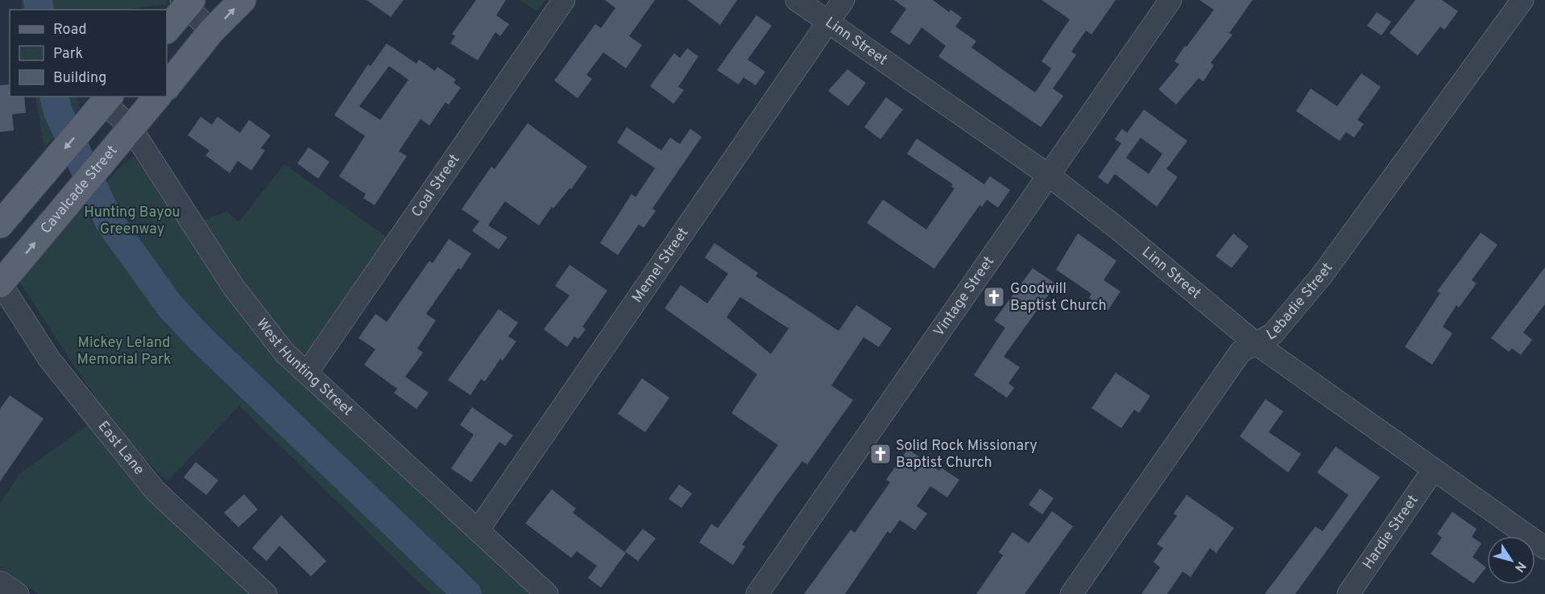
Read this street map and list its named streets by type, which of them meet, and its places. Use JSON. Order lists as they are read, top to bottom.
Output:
{
  "streets": {
    "main road": ["Cavalcade Street"],
    "street": [
      "Linn Street",
      "Coal Street",
      "Memel Street",
      "Vintage Street",
      "Lebadie Street",
      "West Hunting Street",
      "East Lane",
      "Hardie Street"
    ]
  },
  "crossings": [
    ["Linn Street", "Memel Street"],
    ["Linn Street", "Vintage Street"],
    ["Linn Street", "Lebadie Street"],
    ["Linn Street", "Hardie Street"],
    ["Coal Street", "West Hunting Street"],
    ["Cavalcade Street", "West Hunting Street"],
    ["Cavalcade Street", "East Lane"],
    ["Memel Street", "West Hunting Street"]
  ],
  "parks": ["Hunting Bayou Greenway", "Mickey Leland Memorial Park"],
  "places": {
    "church": ["Goodwill Baptist Church", "Solid Rock Missionary Baptist Church"]
  },
  "legend": ["Road", "Park", "Building"],
  "north": "bottom right"
}
